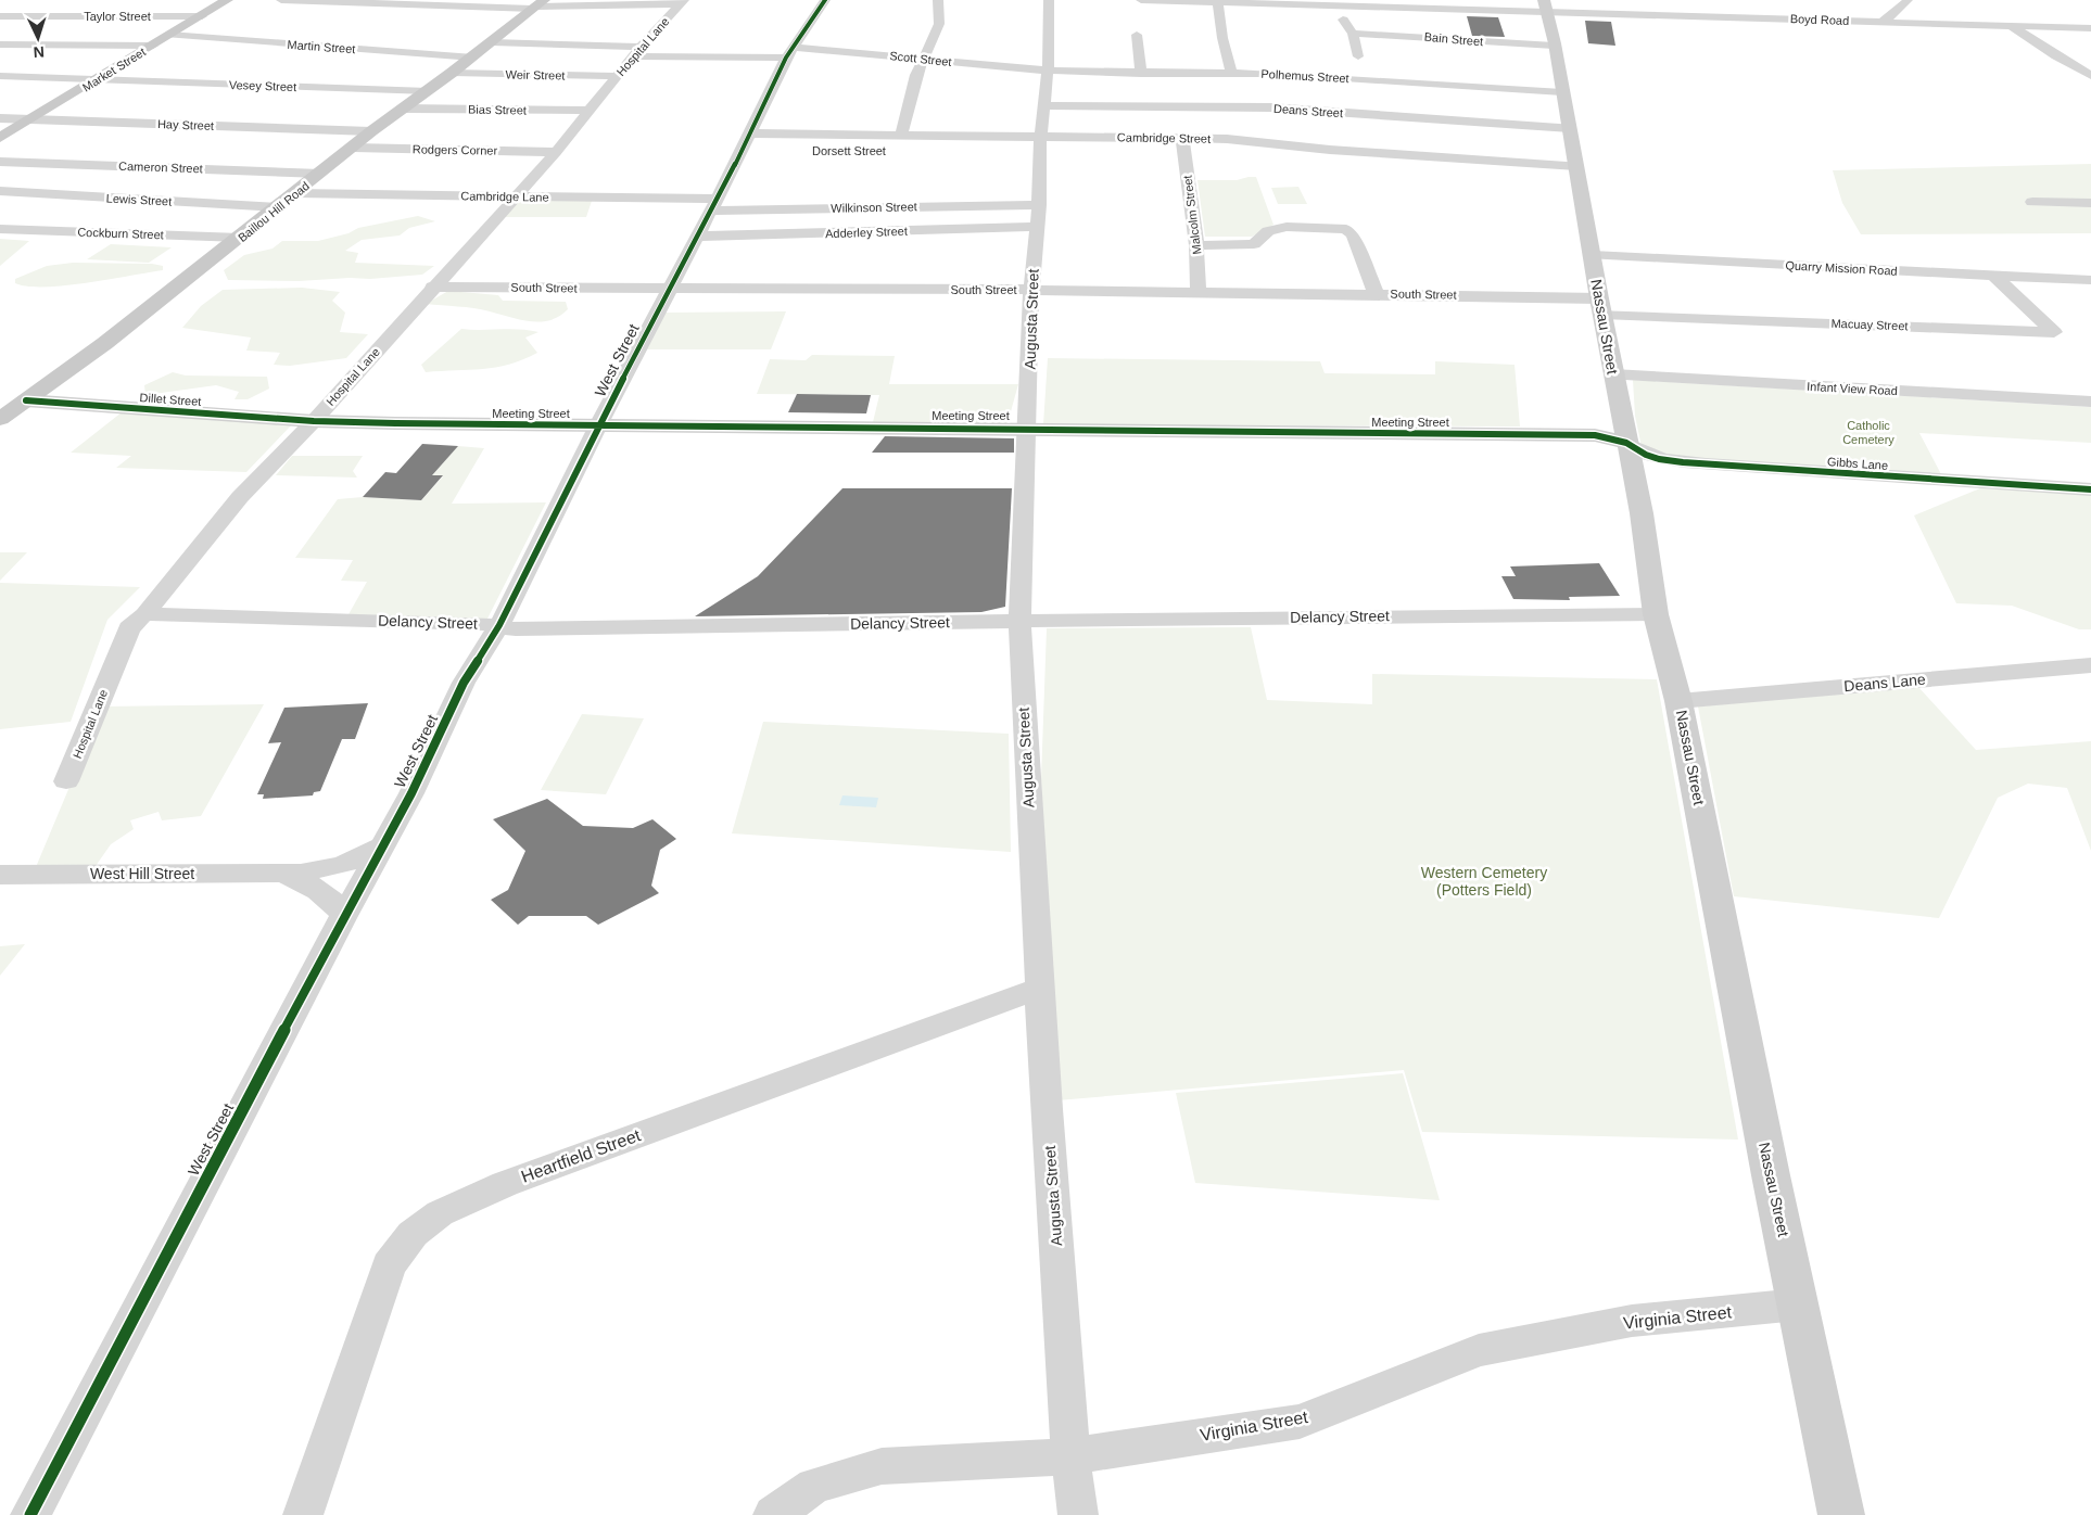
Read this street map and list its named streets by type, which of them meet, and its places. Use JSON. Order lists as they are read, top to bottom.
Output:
{
  "streets": {
    "main road": [
      "Market Street",
      "Baillou Hill Road",
      "Nassau Street",
      "Dillet Street",
      "Meeting Street"
    ],
    "street": [
      "Taylor Street",
      "Boyd Road",
      "Bain Street",
      "Martin Street",
      "Hospital Lane",
      "Scott Street",
      "Weir Street",
      "Polhemus Street",
      "Vesey Street",
      "Bias Street",
      "Deans Street",
      "Hay Street",
      "Cambridge Street",
      "Rodgers Corner",
      "Cameron Street",
      "Cambridge Lane",
      "Lewis Street",
      "Wilkinson Street",
      "Malcolm Street",
      "Adderley Street",
      "Cockburn Street",
      "Quarry Mission Road",
      "South Street",
      "Augusta Street",
      "Macuay Street",
      "West Street",
      "Infant View Road",
      "Gibbs Lane",
      "Delancy Street",
      "Deans Lane",
      "West Hill Street",
      "Heartfield Street",
      "Virginia Street"
    ]
  },
  "crossings": [
    ["Taylor Street", "Market Street"],
    ["Boyd Road", "Nassau Street"],
    ["Bain Street", "Nassau Street"],
    ["Martin Street", "Market Street"],
    ["Martin Street", "Baillou Hill Road"],
    ["Hospital Lane", "Scott Street"],
    ["Hospital Lane", "Weir Street"],
    ["Hospital Lane", "Bias Street"],
    ["Hospital Lane", "Rodgers Corner"],
    ["Hospital Lane", "Cambridge Lane"],
    ["Hospital Lane", "South Street"],
    ["Hospital Lane", "Dillet Street"],
    ["Hospital Lane", "Meeting Street"],
    ["Hospital Lane", "Delancy Street"],
    ["Scott Street", "Polhemus Street"],
    ["Scott Street", "Baillou Hill Road"],
    ["Scott Street", "Augusta Street"],
    ["Scott Street", "West Street"],
    ["Market Street", "Vesey Street"],
    ["Market Street", "Hay Street"],
    ["Weir Street", "Baillou Hill Road"],
    ["Polhemus Street", "Augusta Street"],
    ["Polhemus Street", "Nassau Street"],
    ["Vesey Street", "Baillou Hill Road"],
    ["Bias Street", "Baillou Hill Road"],
    ["Deans Street", "Augusta Street"],
    ["Deans Street", "Nassau Street"],
    ["Hay Street", "Baillou Hill Road"],
    ["Cambridge Street", "Malcolm Street"],
    ["Cambridge Street", "Augusta Street"],
    ["Cambridge Street", "Nassau Street"],
    ["Cambridge Street", "West Street"],
    ["Rodgers Corner", "Baillou Hill Road"],
    ["Cameron Street", "Baillou Hill Road"],
    ["Cambridge Lane", "Wilkinson Street"],
    ["Cambridge Lane", "Baillou Hill Road"],
    ["Cambridge Lane", "West Street"],
    ["Lewis Street", "Baillou Hill Road"],
    ["Wilkinson Street", "Augusta Street"],
    ["Wilkinson Street", "West Street"],
    ["Baillou Hill Road", "Cockburn Street"],
    ["Baillou Hill Road", "Dillet Street"],
    ["Malcolm Street", "South Street"],
    ["Adderley Street", "Augusta Street"],
    ["Adderley Street", "West Street"],
    ["Quarry Mission Road", "Macuay Street"],
    ["Quarry Mission Road", "Nassau Street"],
    ["South Street", "Augusta Street"],
    ["South Street", "Macuay Street"],
    ["South Street", "Nassau Street"],
    ["South Street", "West Street"],
    ["Augusta Street", "Meeting Street"],
    ["Augusta Street", "Delancy Street"],
    ["Augusta Street", "Heartfield Street"],
    ["Augusta Street", "Virginia Street"],
    ["Macuay Street", "Nassau Street"],
    ["Nassau Street", "Infant View Road"],
    ["Nassau Street", "Meeting Street"],
    ["Nassau Street", "Gibbs Lane"],
    ["Nassau Street", "Delancy Street"],
    ["Nassau Street", "Deans Lane"],
    ["Nassau Street", "Virginia Street"],
    ["West Street", "Meeting Street"],
    ["West Street", "Delancy Street"],
    ["West Street", "West Hill Street"],
    ["Dillet Street", "Meeting Street"],
    ["Meeting Street", "Gibbs Lane"]
  ],
  "parks": ["Catholic Cemetery", "Western Cemetery (Potters Field)"],
  "north": "bottom"
}
